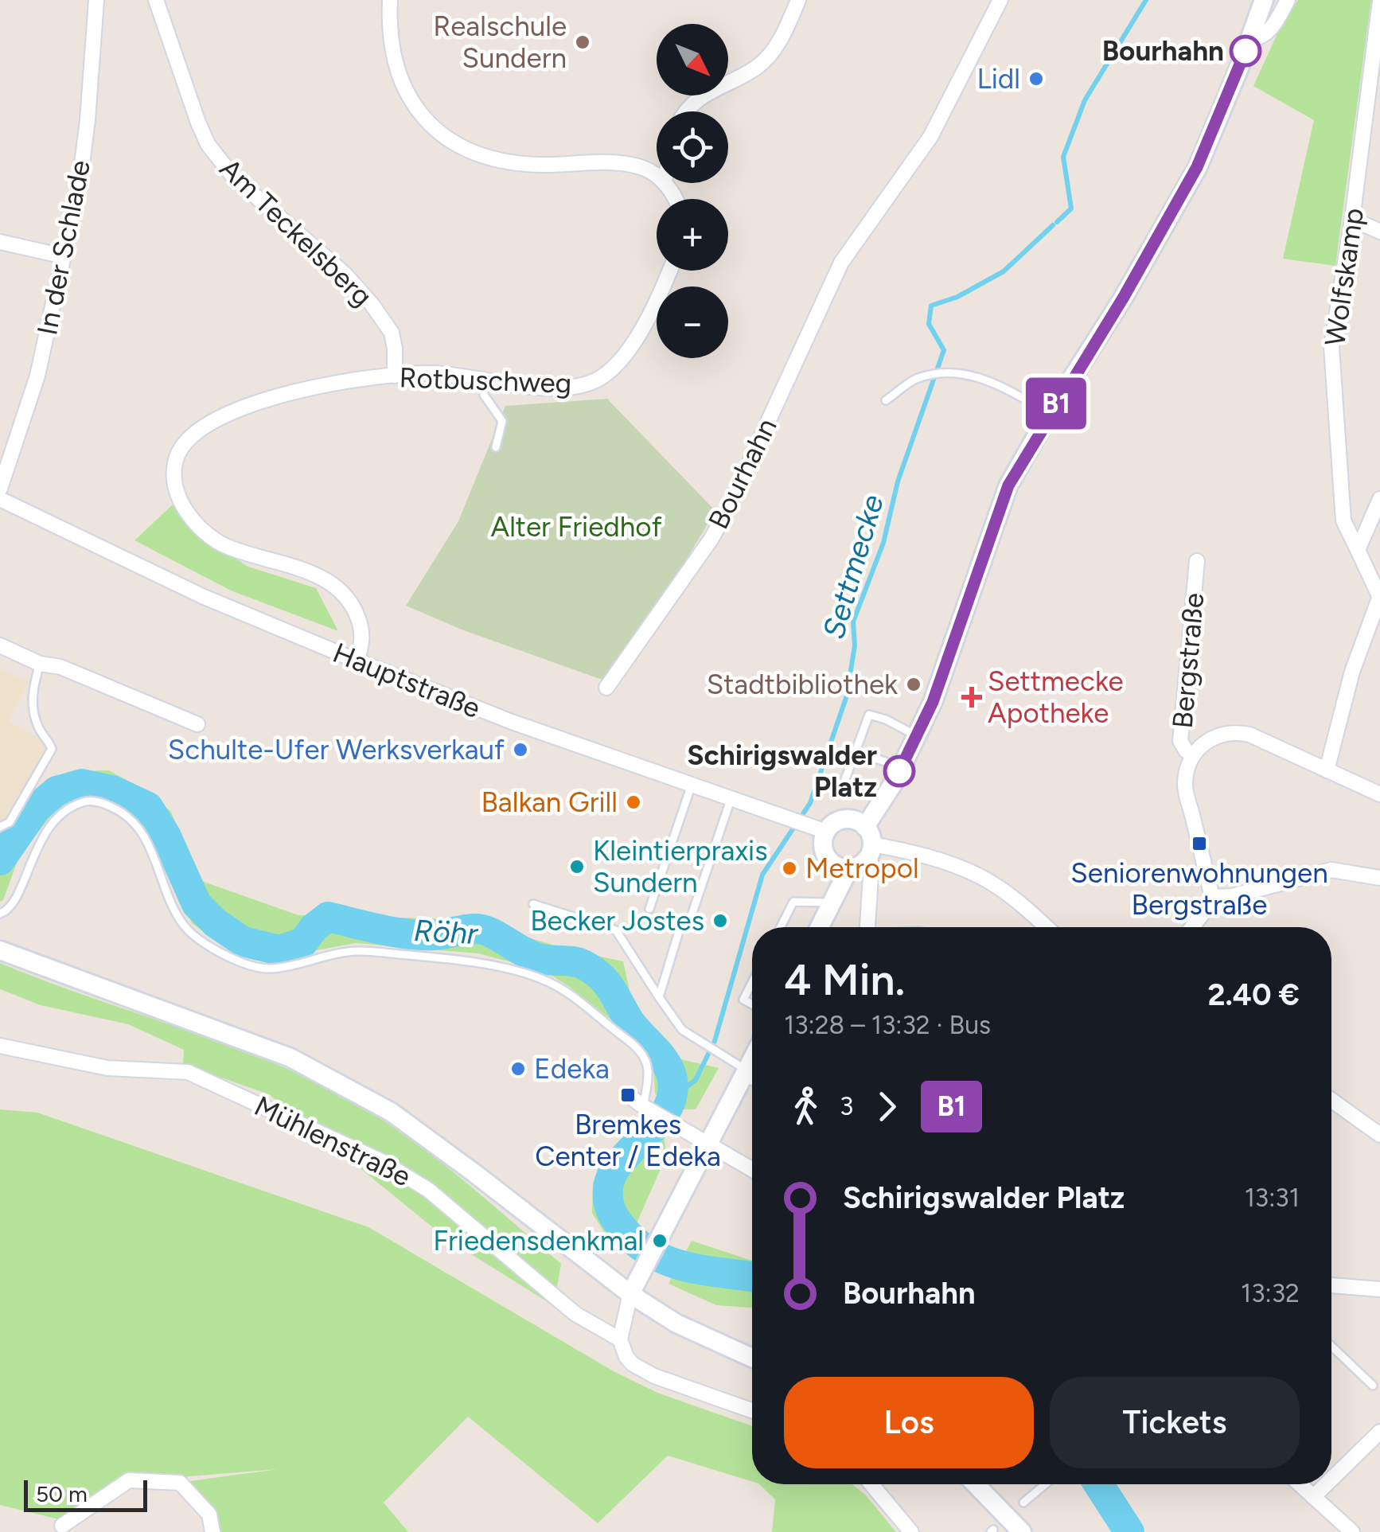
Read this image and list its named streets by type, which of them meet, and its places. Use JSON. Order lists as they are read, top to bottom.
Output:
{
  "streets": {
    "street": [
      "Am Teckelsberg",
      "In der Schlade",
      "Wolfskamp",
      "Rotbuschweg",
      "Bourhahn",
      "Bergstraße",
      "Hauptstraße",
      "Mühlenstraße"
    ]
  },
  "crossings": [
    ["Am Teckelsberg", "Rotbuschweg"],
    ["Rotbuschweg", "Hauptstraße"]
  ],
  "water": ["Settmecke", "Röhr"],
  "parks": ["Alter Friedhof"],
  "places": {
    "other": [
      "Realschule Sundern",
      "Bourhahn",
      "Lidl",
      "Stadtbibliothek",
      "Schulte-Ufer Werksverkauf",
      "Schirigswalder Platz",
      "Balkan Grill",
      "Kleintierpraxis Sundern",
      "Metropol",
      "Becker Jostes",
      "Edeka",
      "Friedensdenkmal"
    ],
    "health": ["Settmecke Apotheke"],
    "transit": ["Seniorenwohnungen Bergstraße", "Bremkes Center / Edeka"]
  },
  "lines": ["bus line B1"],
  "scale_bar": "50 m",
  "north": "bottom right",
  "page": {
    "on_map": "B1",
    "map_buttons": ["+", "−"],
    "heading": ["4 Min.", "13:28 – 13:32 · Bus", "2.40 €"],
    "legs": ["3", "B1"],
    "list": [
      {
        "name": "Schirigswalder Platz",
        "value": "13:31"
      },
      {
        "name": "Bourhahn",
        "value": "13:32"
      }
    ],
    "buttons": ["Los", "Tickets"],
    "scale": "50 m"
  }
}
